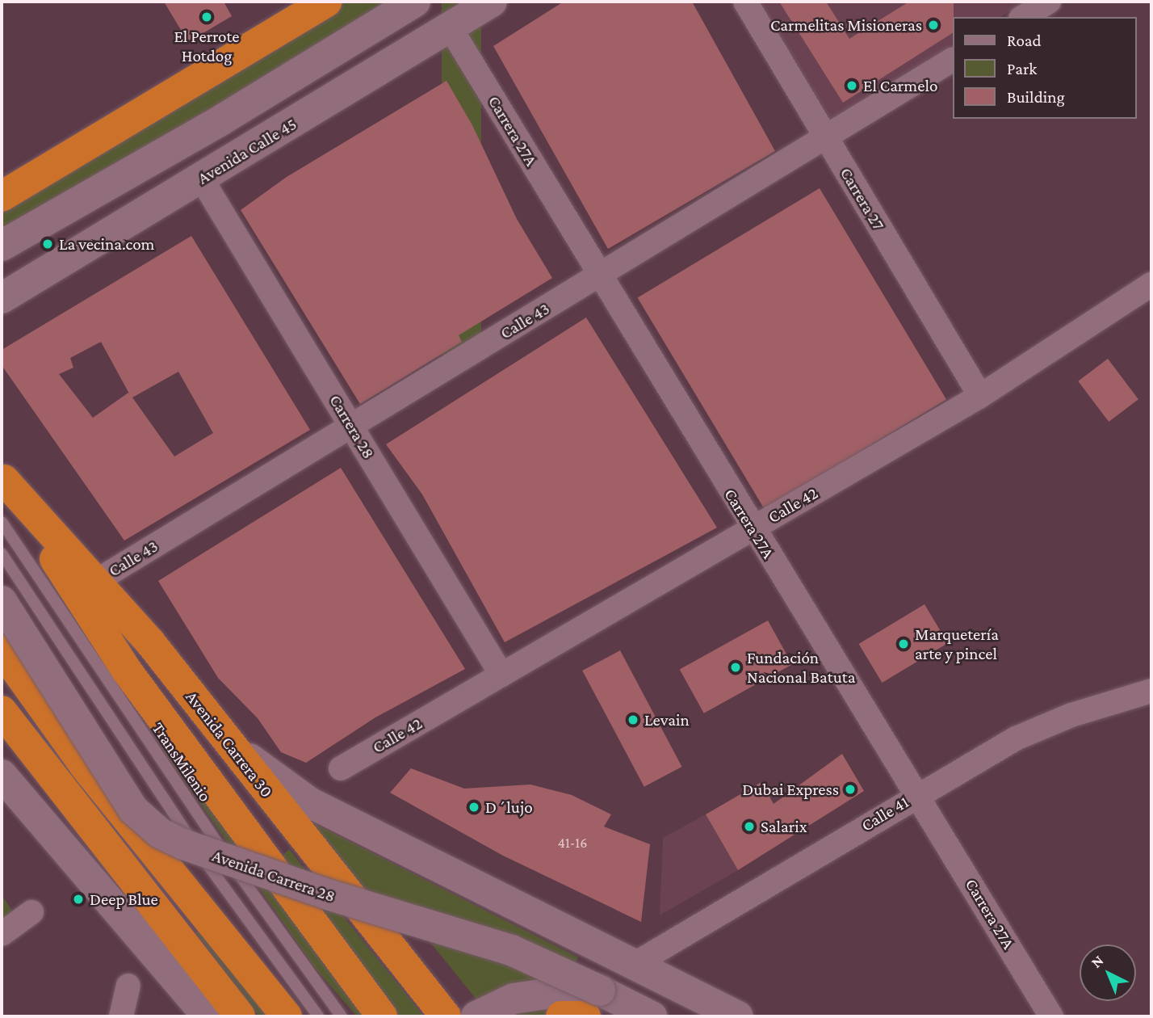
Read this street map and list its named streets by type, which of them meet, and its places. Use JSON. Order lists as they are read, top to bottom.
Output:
{
  "streets": {
    "highway": ["Avenida Carrera 30"],
    "main road": ["Avenida Calle 45", "Avenida Carrera 28"],
    "street": [
      "Carrera 27A",
      "Carrera 27",
      "Calle 43",
      "Carrera 28",
      "Calle 42",
      "Calle 41"
    ],
    "lane": ["TransMilenio"]
  },
  "crossings": [
    ["Carrera 27A", "Avenida Calle 45"],
    ["Carrera 27A", "Calle 43"],
    ["Carrera 27A", "Calle 42"],
    ["Carrera 27A", "Calle 41"],
    ["Avenida Calle 45", "Carrera 28"],
    ["Carrera 27", "Calle 43"],
    ["Carrera 27", "Calle 42"],
    ["Calle 43", "Carrera 28"],
    ["Calle 43", "Avenida Carrera 30"],
    ["Carrera 28", "Calle 42"]
  ],
  "places": [
    "El Perrote Hotdog",
    "Carmelitas Misioneras",
    "El Carmelo",
    "La vecina.com",
    "Marquetería arte y pincel",
    "Fundación Nacional Batuta",
    "Levain",
    "Dubai Express",
    "D´lujo",
    "Salarix",
    "Deep Blue"
  ],
  "house_numbers": ["41-16"],
  "legend": ["Road", "Park", "Building"],
  "north": "top left"
}
